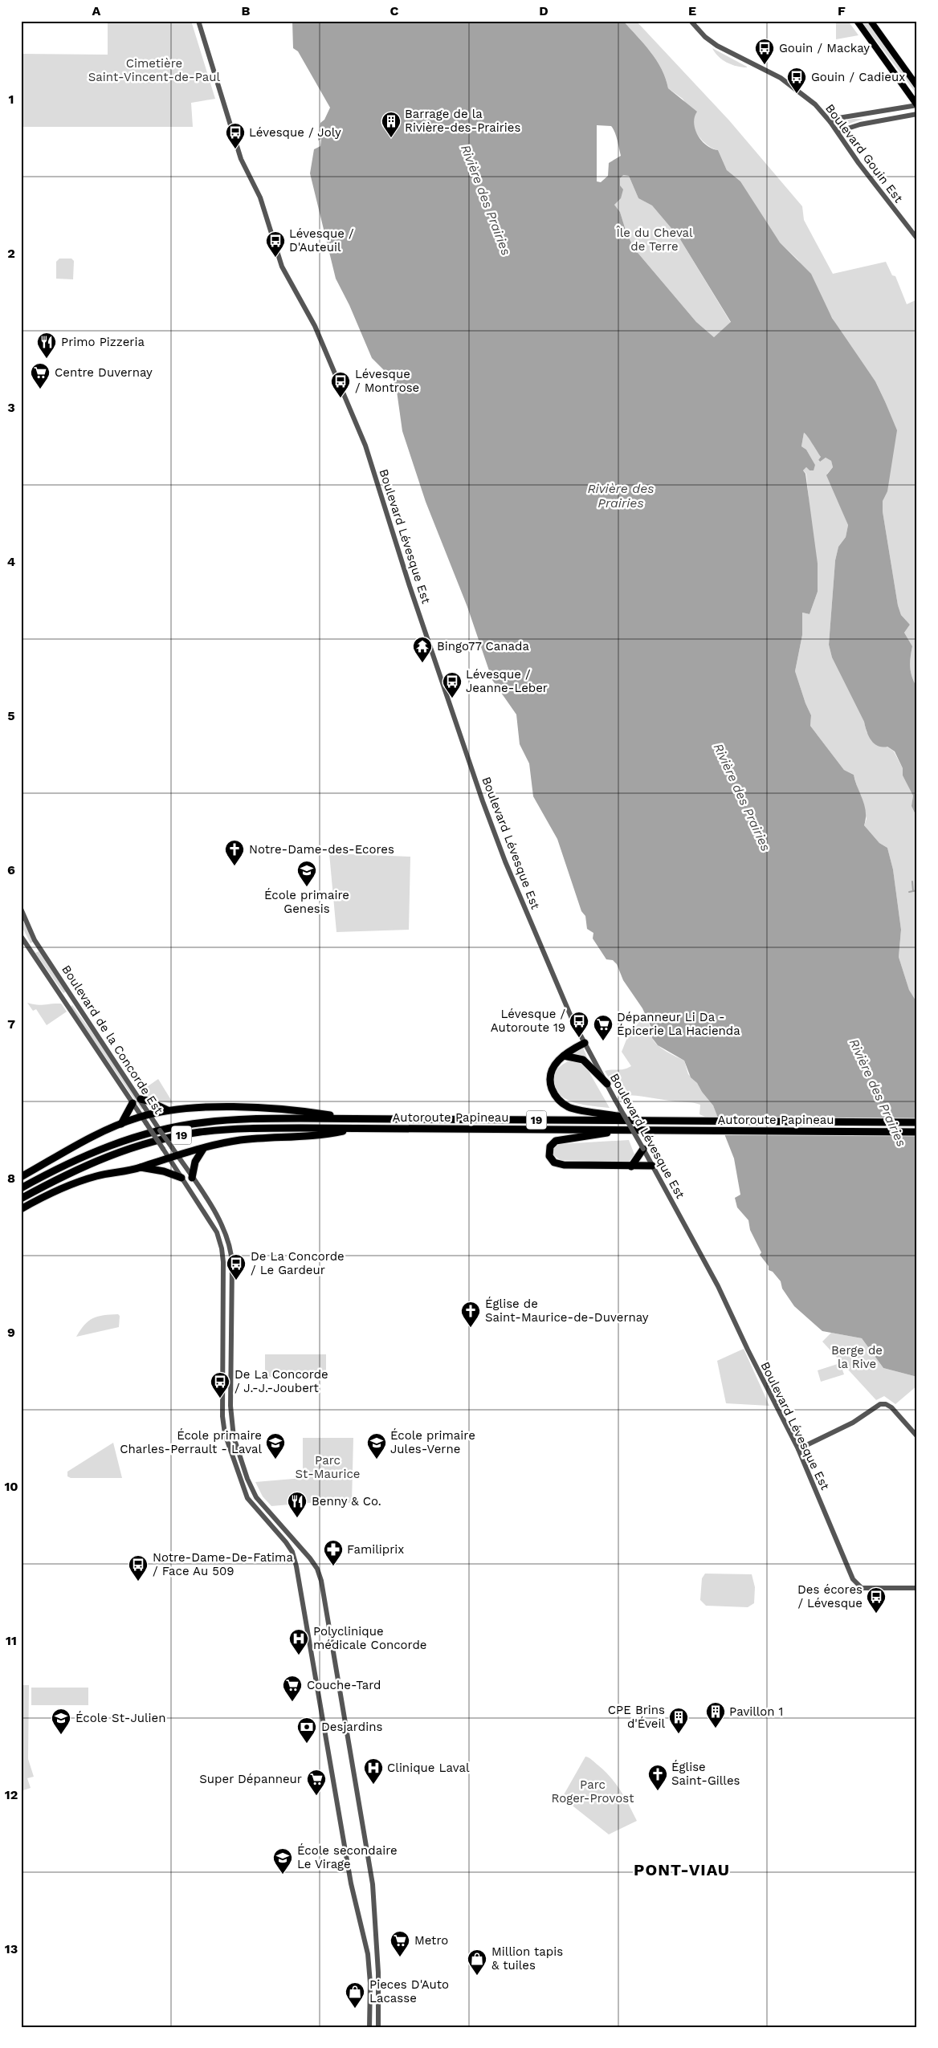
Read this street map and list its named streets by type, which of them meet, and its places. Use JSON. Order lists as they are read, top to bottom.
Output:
{
  "streets": {
    "highway": ["Autoroute Papineau", "19"],
    "street": ["Boulevard Gouin Est", "Boulevard Lévesque Est", "Boulevard de la Concorde Est"]
  },
  "districts": ["PONT-VIAU"],
  "water": ["Rivière des Prairies"],
  "parks": [
    "Cimetière Saint-Vincent-de-Paul",
    "Île du Cheval de Terre",
    "Berge de la Rive",
    "Parc St-Maurice",
    "Parc Roger-Provost"
  ],
  "places": {
    "bus stop": [
      "Gouin / Mackay",
      "Gouin / Cadieux",
      "Lévesque / Joly",
      "Lévesque / D'Auteuil",
      "Lévesque / Montrose",
      "Lévesque / Jeanne-Leber",
      "Lévesque / Autoroute 19",
      "De La Concorde / Le Gardeur",
      "De La Concorde / J.-J.-Joubert",
      "Notre-Dame-De-Fatima / Face Au 509",
      "Des écores / Lévesque"
    ],
    "building": ["Barrage de la Rivière-des-Prairies", "Pavillon 1", "CPE Brins d'Éveil"],
    "restaurant": ["Primo Pizzeria", "Benny & Co."],
    "supermarket": [
      "Centre Duvernay",
      "Dépanneur Li Da - Épicerie La Hacienda",
      "Couche-Tard",
      "Super Dépanneur",
      "Metro"
    ],
    "temple": ["Bingo77 Canada"],
    "church": ["Notre-Dame-des-Ecores", "Église de Saint-Maurice-de-Duvernay", "Église Saint-Gilles"],
    "school or university": [
      "École primaire Genesis",
      "École primaire Charles-Perrault - Laval",
      "École primaire Jules-Verne",
      "École St-Julien",
      "École secondaire Le Virage"
    ],
    "pharmacy": ["Familiprix"],
    "hospital": ["Polyclinique médicale Concorde", "Clinique Laval"],
    "bank": ["Desjardins"],
    "shop": ["Million tapis & tuiles", "Pieces D'Auto Lacasse"]
  },
  "grid": {
    "columns": [
      "A",
      "B",
      "C",
      "D",
      "E",
      "F"
    ],
    "rows": [
      "1",
      "2",
      "3",
      "4",
      "5",
      "6",
      "7",
      "8",
      "9",
      "10",
      "11",
      "12",
      "13"
    ]
  }
}
